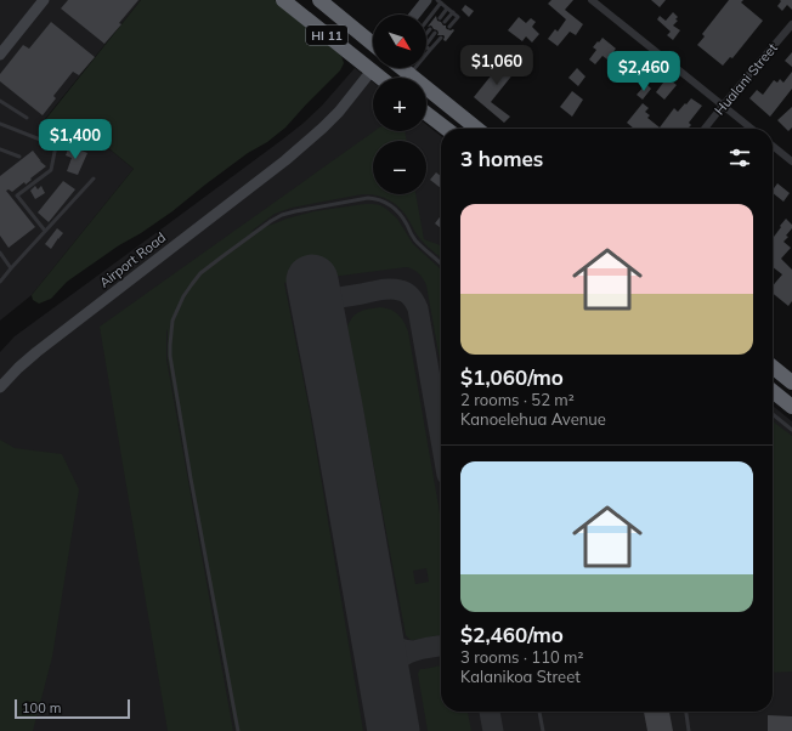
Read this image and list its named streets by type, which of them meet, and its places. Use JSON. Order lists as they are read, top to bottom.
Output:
{
  "streets": {
    "highway": ["HI 11"],
    "street": ["Hualani Street", "Airport Road"]
  },
  "crossings": [
    ["HI 11", "Airport Road"]
  ],
  "scale_bar": "100 m",
  "north": "bottom right",
  "page": {
    "map_buttons": ["+", "−"],
    "price": ["$1,060", "$2,460", "$1,400"],
    "heading": "3 homes",
    "list": [
      {
        "name": "$1,060/mo",
        "note": "2 rooms · 52 m² · Kanoelehua Avenue"
      },
      {
        "name": "$2,460/mo",
        "note": "3 rooms · 110 m² · Kalanikoa Street"
      }
    ],
    "scale": "100 m"
  }
}
